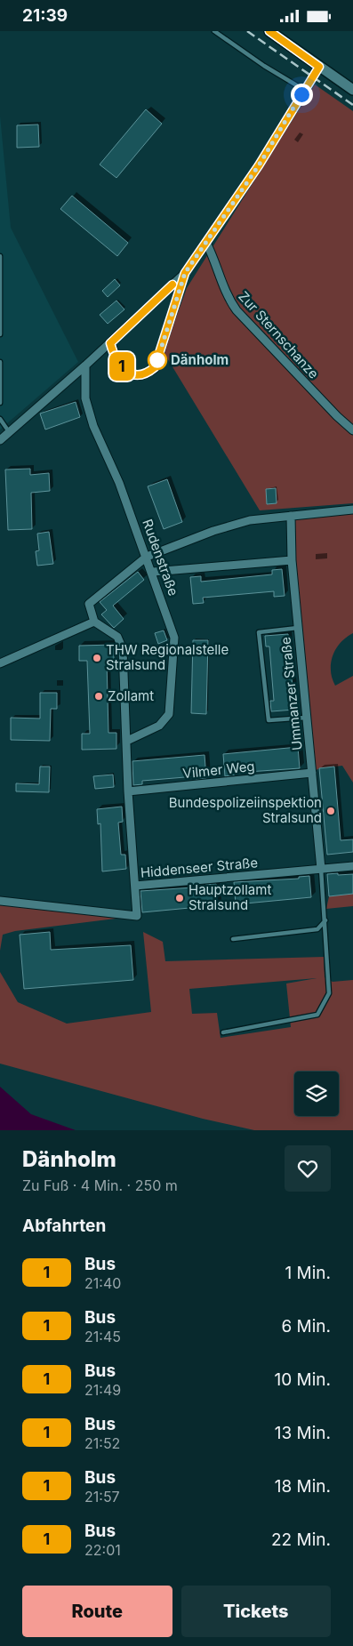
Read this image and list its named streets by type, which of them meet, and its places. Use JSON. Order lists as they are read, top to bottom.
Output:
{
  "streets": {
    "street": [
      "Zur Sternschanze",
      "Rudenstraße",
      "Ummanzer Straße",
      "Vilmer Weg",
      "Hiddenseer Straße"
    ]
  },
  "crossings": [
    ["Ummanzer Straße", "Vilmer Weg"],
    ["Ummanzer Straße", "Hiddenseer Straße"]
  ],
  "places": [
    "Dänholm",
    "THW Regionalstelle Stralsund",
    "Zollamt",
    "Bundespolizeiinspektion Stralsund",
    "Hauptzollamt Stralsund"
  ],
  "lines": ["bus line 1"],
  "page": {
    "status": "21:39",
    "on_map": "1",
    "heading": [
      ["Dänholm", "Zu Fuß · 4 Min. · 250 m"],
      "Abfahrten"
    ],
    "list": [
      {
        "mark": "1",
        "name": "Bus",
        "note": "21:40",
        "value": "1 Min."
      },
      {
        "mark": "1",
        "name": "Bus",
        "note": "21:45",
        "value": "6 Min."
      },
      {
        "mark": "1",
        "name": "Bus",
        "note": "21:49",
        "value": "10 Min."
      },
      {
        "mark": "1",
        "name": "Bus",
        "note": "21:52",
        "value": "13 Min."
      },
      {
        "mark": "1",
        "name": "Bus",
        "note": "21:57",
        "value": "18 Min."
      },
      {
        "mark": "1",
        "name": "Bus",
        "note": "22:01",
        "value": "22 Min."
      }
    ],
    "buttons": ["Route", "Tickets"]
  }
}
